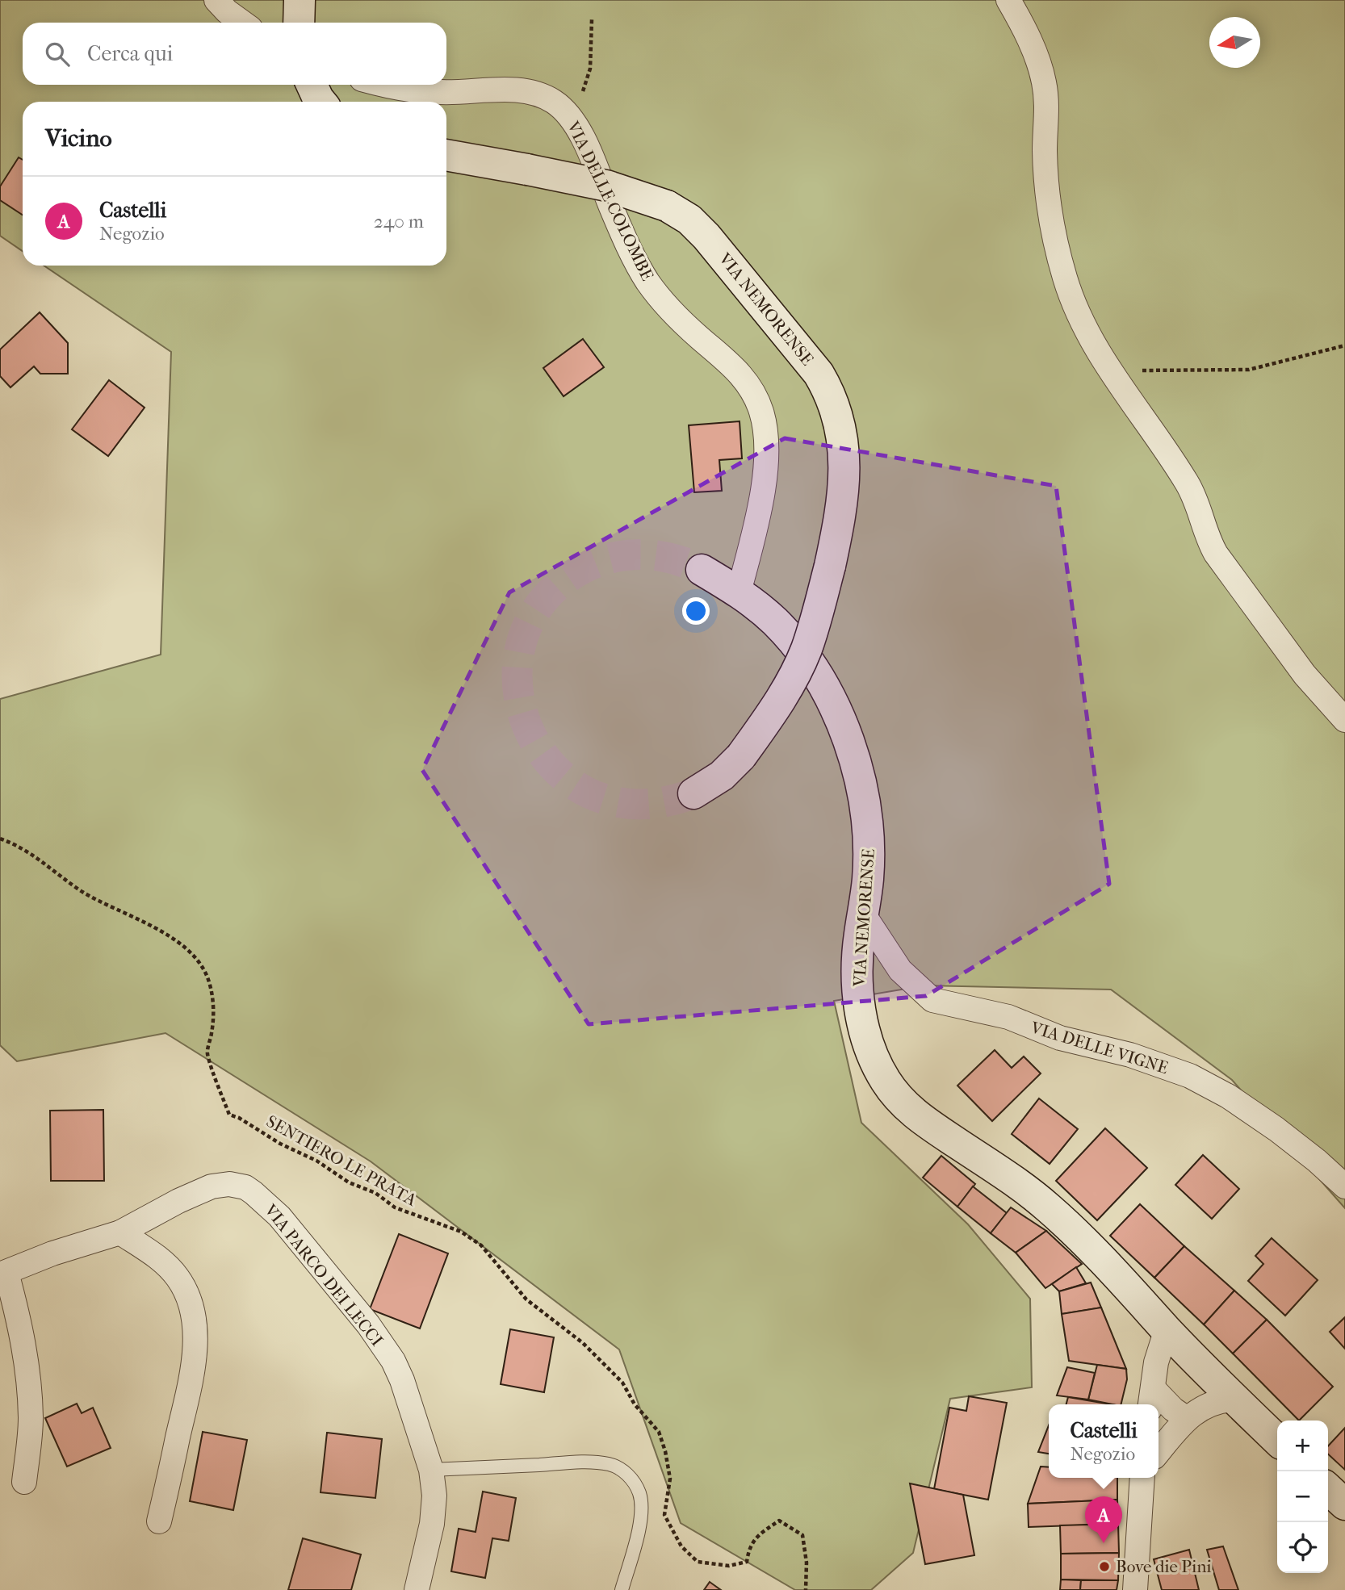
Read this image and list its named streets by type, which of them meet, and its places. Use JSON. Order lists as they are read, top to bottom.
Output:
{
  "streets": {
    "main road": ["VIA NEMORENSE"],
    "street": ["VIA DELLE COLOMBE", "VIA DELLE VIGNE", "VIA PARCO DEI LECCI"],
    "path": ["SENTIERO LE PRATA"]
  },
  "crossings": [
    ["VIA DELLE COLOMBE", "VIA NEMORENSE"],
    ["VIA NEMORENSE", "VIA DELLE VIGNE"]
  ],
  "places": ["Bove die Pini"],
  "north": "left",
  "page": {
    "search": "Cerca qui",
    "heading": "Vicino",
    "list": [
      {
        "mark": "A",
        "name": "Castelli",
        "note": "Negozio",
        "value": "240 m"
      }
    ],
    "popup": ["Castelli", "Negozio"],
    "map_buttons": ["+", "−"],
    "pins": "A"
  }
}
